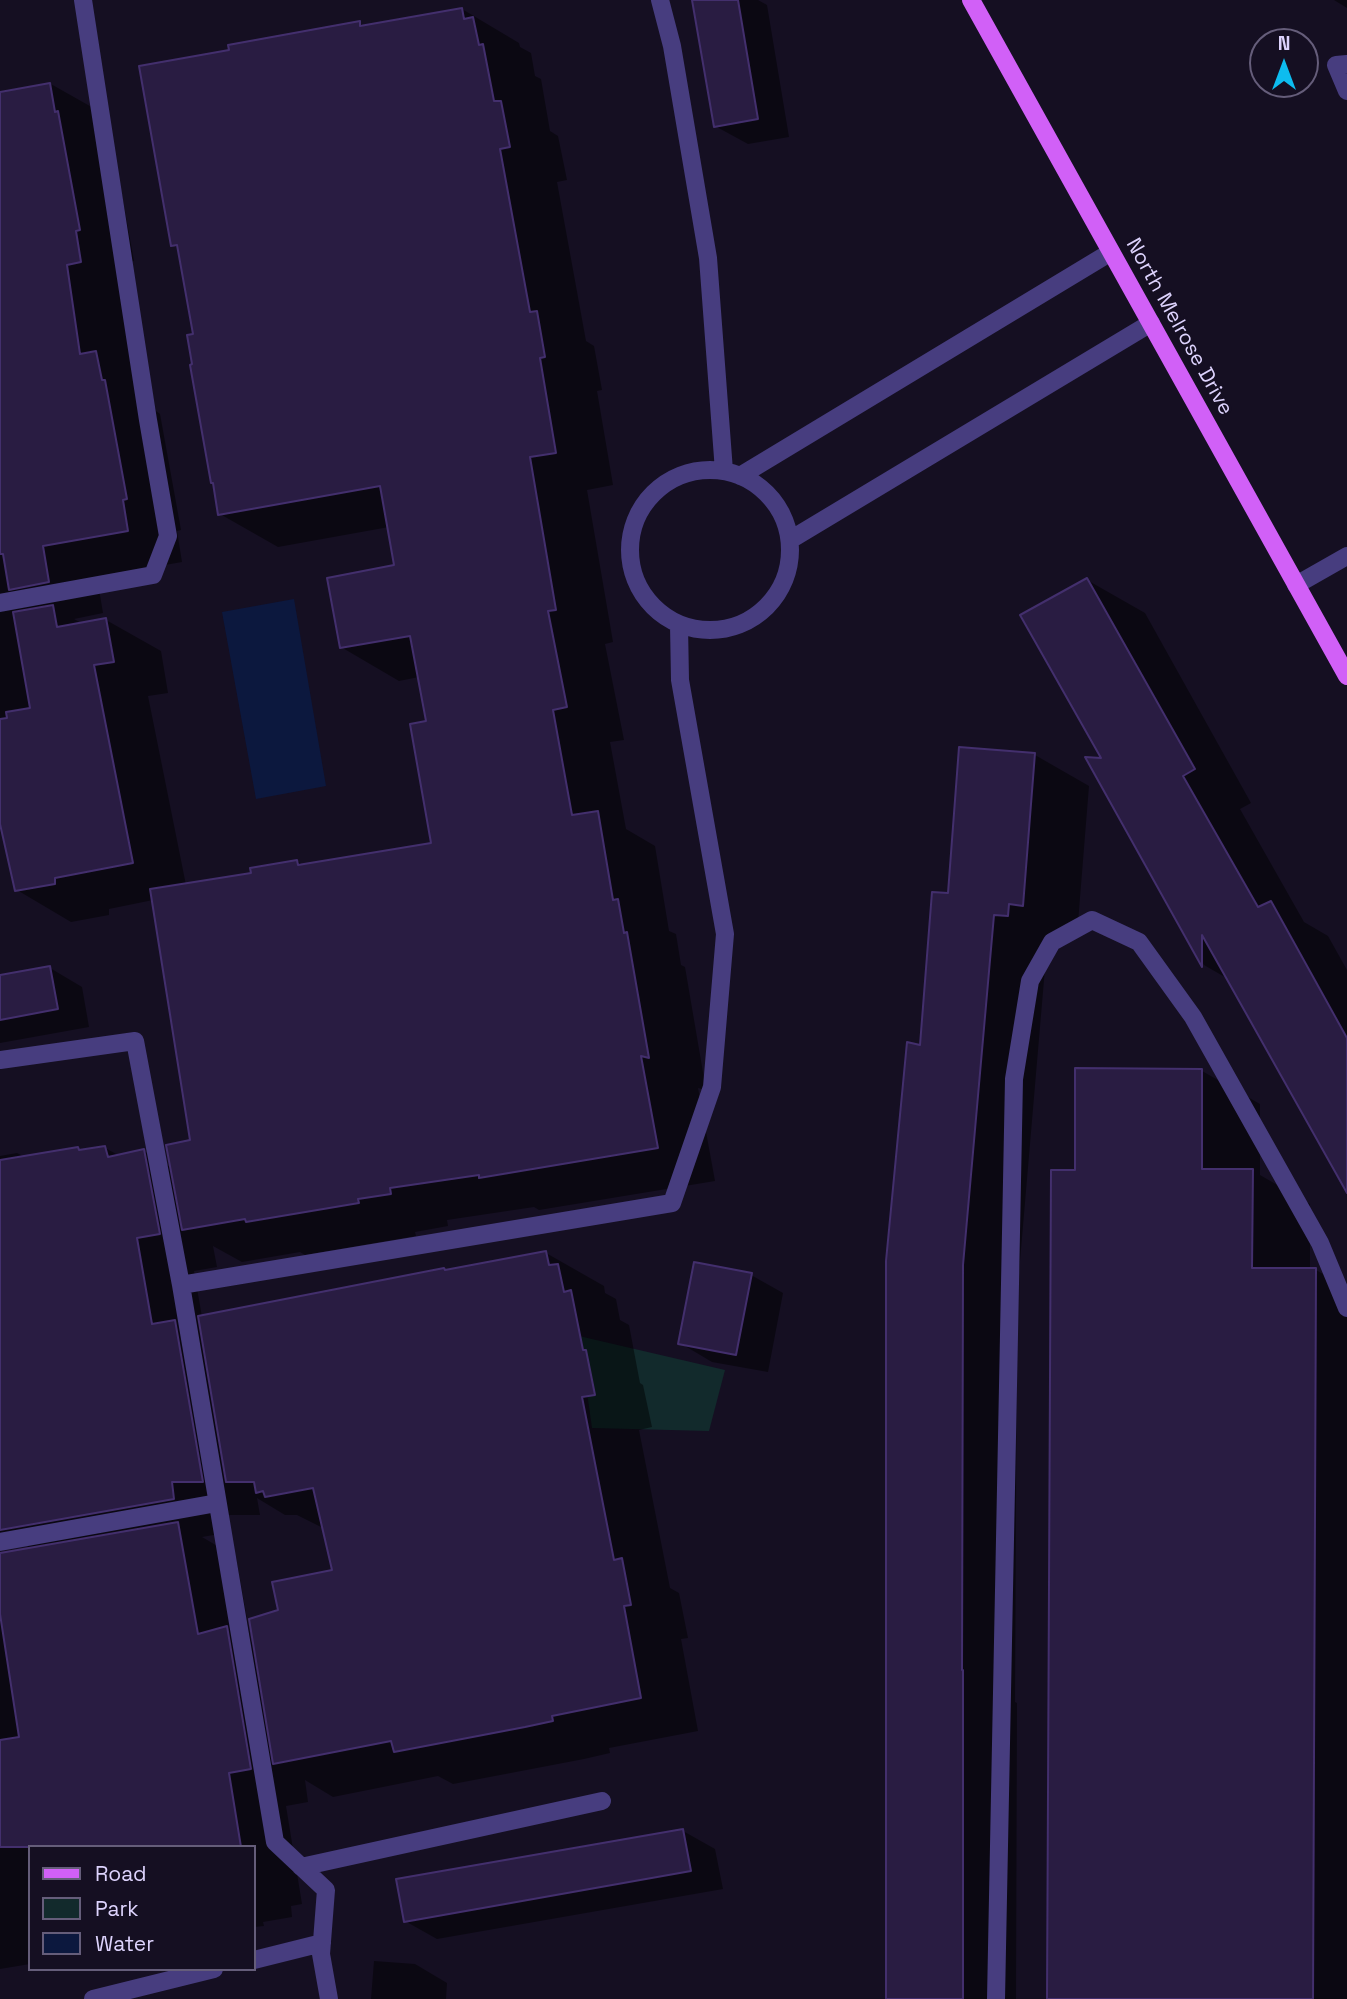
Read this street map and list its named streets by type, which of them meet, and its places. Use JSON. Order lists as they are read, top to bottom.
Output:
{
  "streets": {
    "main road": ["North Melrose Drive"]
  },
  "legend": ["Road", "Park", "Water"],
  "north": "top"
}
